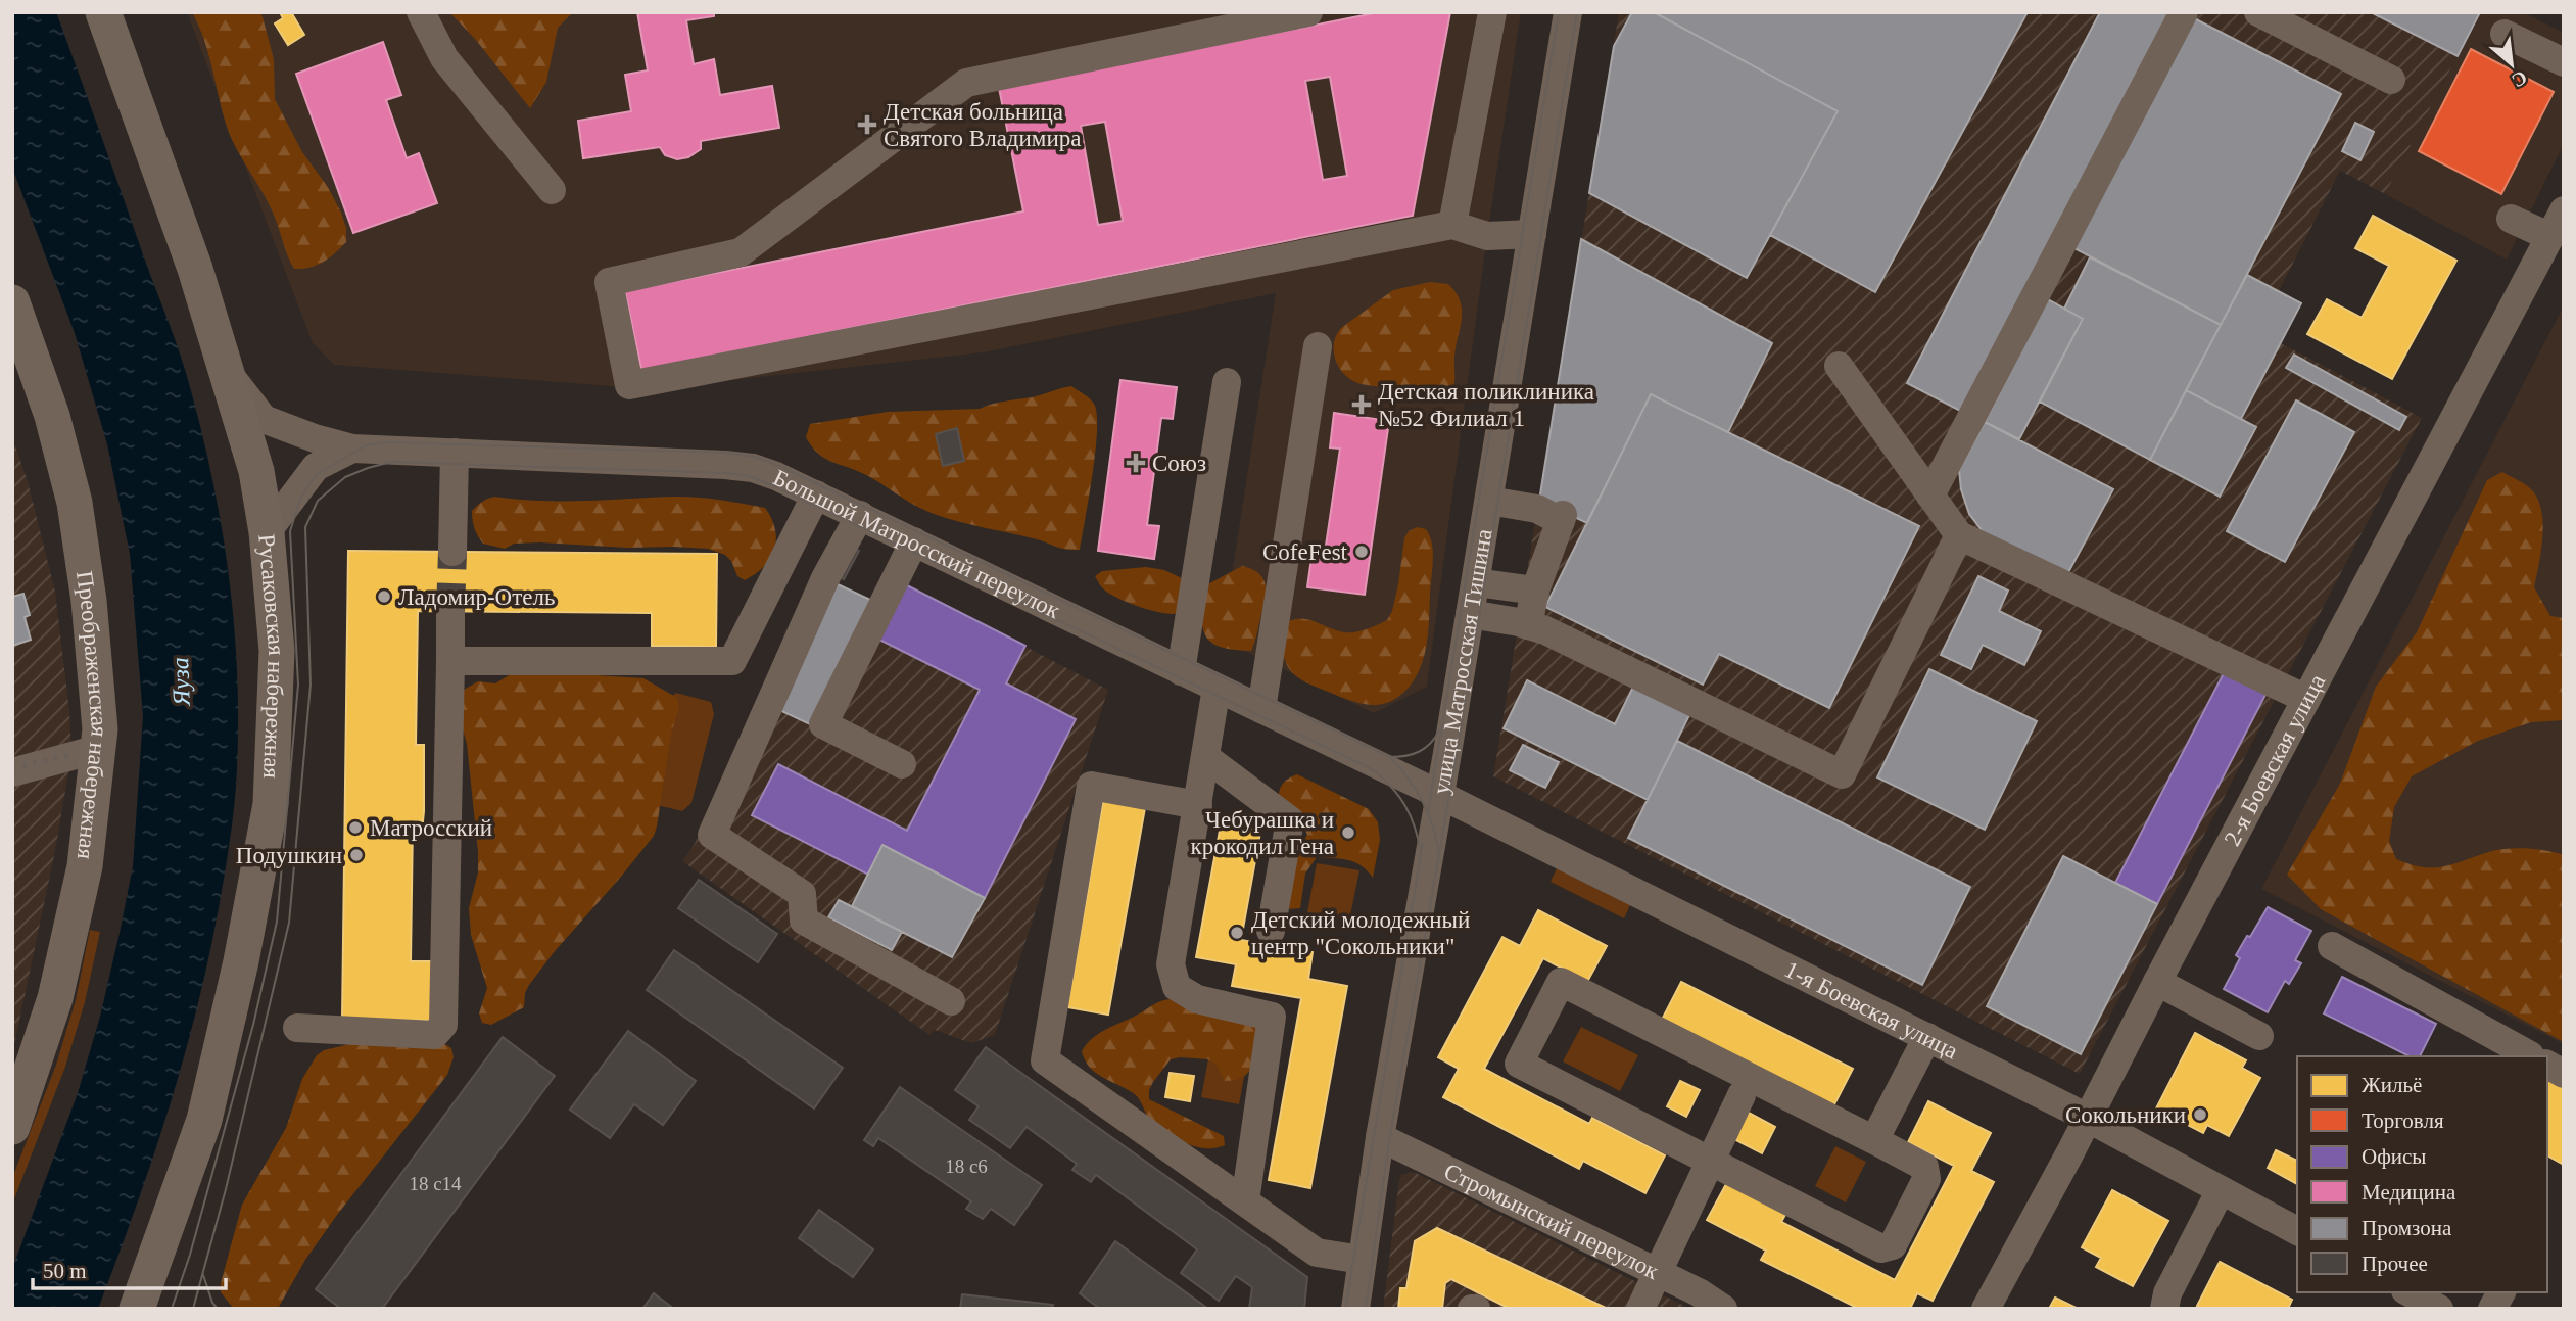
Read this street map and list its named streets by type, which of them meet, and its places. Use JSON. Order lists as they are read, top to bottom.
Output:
{
  "streets": {
    "main road": ["Русаковская набережная", "Преображенская набережная"],
    "street": [
      "Большой Матросский переулок",
      "улица Матросская Тишина",
      "2-я Боевская улица",
      "1-я Боевская улица",
      "Стромынский переулок"
    ]
  },
  "crossings": [
    ["Большой Матросский переулок", "Русаковская набережная"],
    ["Большой Матросский переулок", "улица Матросская Тишина"],
    ["Большой Матросский переулок", "1-я Боевская улица"],
    ["улица Матросская Тишина", "1-я Боевская улица"],
    ["улица Матросская Тишина", "Стромынский переулок"],
    ["2-я Боевская улица", "1-я Боевская улица"]
  ],
  "water": ["Яуза"],
  "places": {
    "health": ["Детская больница Святого Владимира", "Детская поликлиника №52 Филиал 1", "Союз"],
    "other": [
      "CofeFest",
      "Ладомир-Отель",
      "Матросский",
      "Чебурашка и крокодил Гена",
      "Подушкин",
      "Детский молодежный центр \"Сокольники\"",
      "Сокольники"
    ]
  },
  "house_numbers": ["18 с6", "18 с14"],
  "legend": [
    "Жильё",
    "Торговля",
    "Офисы",
    "Медицина",
    "Промзона",
    "Прочее"
  ],
  "scale_bar": "50 m",
  "north": "bottom right"
}
